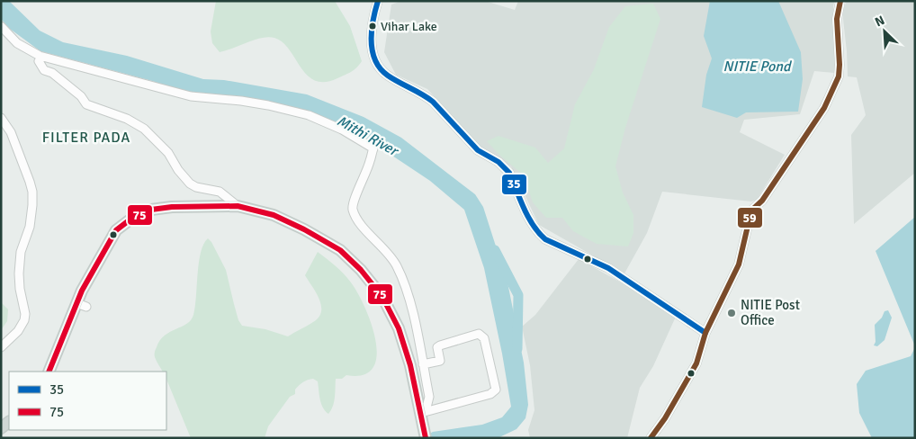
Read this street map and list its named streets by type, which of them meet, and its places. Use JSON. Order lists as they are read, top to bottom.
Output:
{
  "districts": ["FILTER PADA"],
  "water": ["NITIE Pond", "Mithi River"],
  "places": ["Vihar Lake", "NITIE Post Office"],
  "lines": ["transit line 35", "transit line 59", "transit line 75"],
  "legend": ["35", "75"],
  "north": "top left"
}
